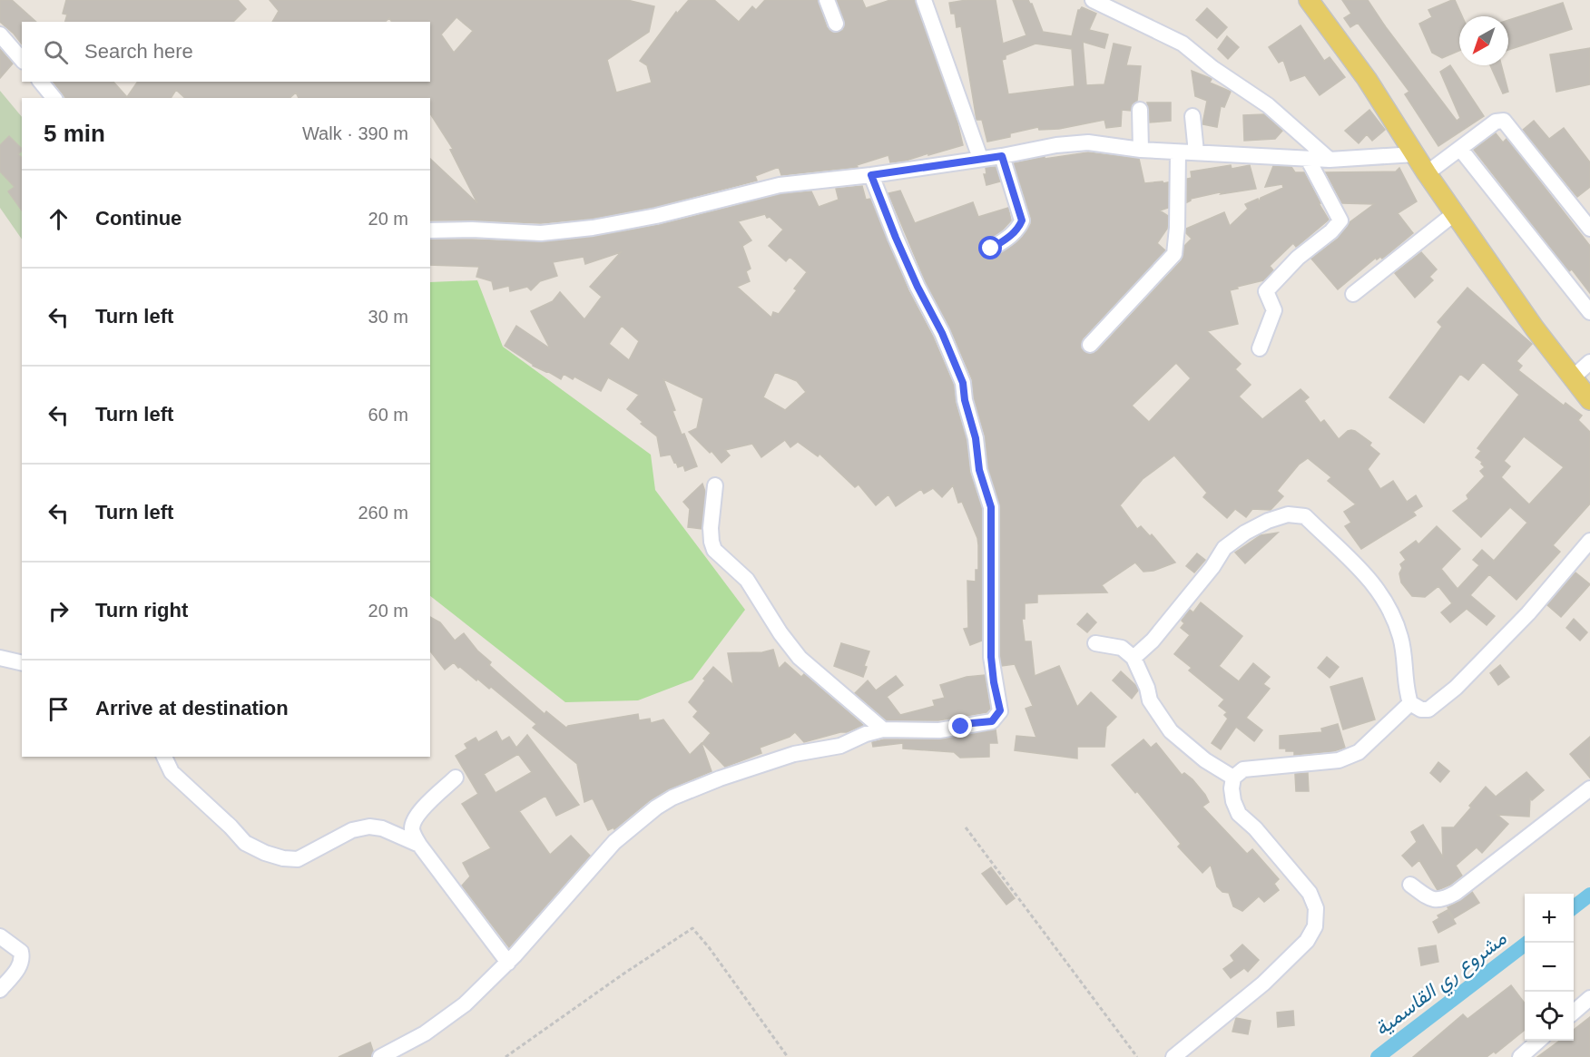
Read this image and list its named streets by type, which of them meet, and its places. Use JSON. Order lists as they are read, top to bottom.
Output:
{
  "water": ["مشروع ري القاسمية"],
  "north": "bottom left",
  "page": {
    "search": "Search here",
    "heading": ["5 min", "Walk · 390 m"],
    "list": [
      ["Continue", "20 m"],
      ["Turn left", "30 m"],
      ["Turn left", "60 m"],
      ["Turn left", "260 m"],
      ["Turn right", "20 m"],
      "Arrive at destination"
    ],
    "map_buttons": ["+", "−"]
  }
}
